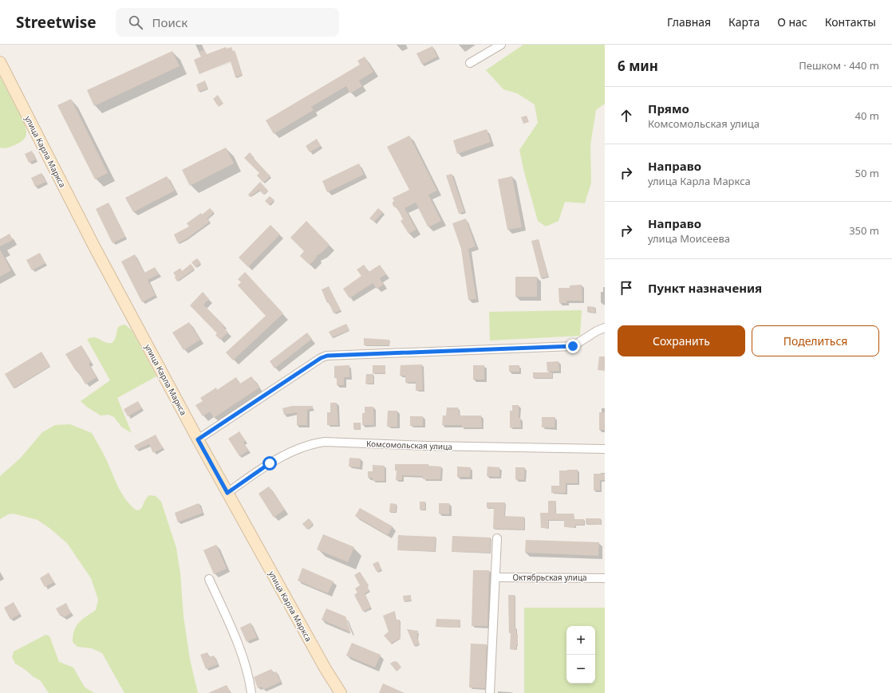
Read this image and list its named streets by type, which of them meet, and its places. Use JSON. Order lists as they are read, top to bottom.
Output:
{
  "streets": {
    "street": ["улица Карла Маркса", "Комсомольская улица", "Октябрьская улица"]
  },
  "crossings": [
    ["улица Карла Маркса", "Комсомольская улица"]
  ],
  "page": {
    "header": "Streetwise",
    "search": "Поиск",
    "nav": [
      "Главная",
      "Карта",
      "О нас",
      "Контакты"
    ],
    "heading": ["6 мин", "Пешком · 440 m"],
    "list": [
      ["Прямо", "Комсомольская улица", "40 m"],
      ["Направо", "улица Карла Маркса", "50 m"],
      ["Направо", "улица Моисеева", "350 m"],
      "Пункт назначения"
    ],
    "buttons": ["Сохранить", "Поделиться"],
    "map_buttons": ["+", "−"]
  }
}
